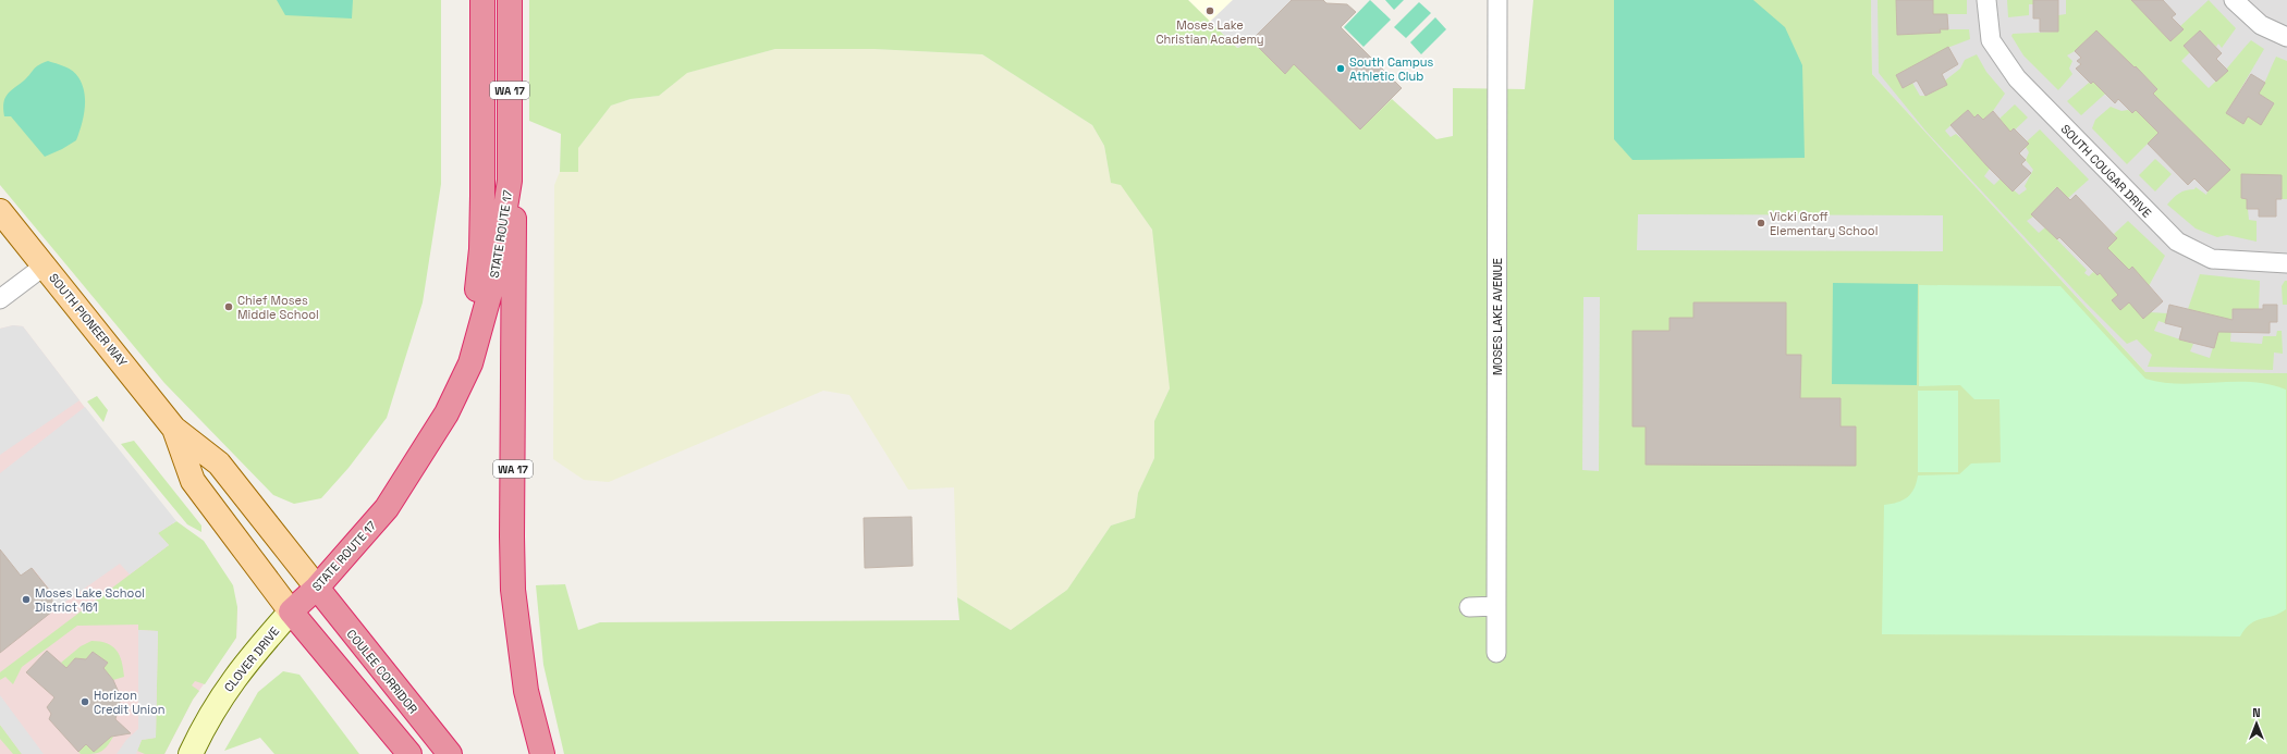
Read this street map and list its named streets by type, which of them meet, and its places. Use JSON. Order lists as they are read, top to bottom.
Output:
{
  "streets": {
    "highway": ["WA 17", "STATE ROUTE 17", "COULEE CORRIDOR"],
    "main road": ["SOUTH PIONEER WAY"],
    "street": ["SOUTH COUGAR DRIVE", "MOSES LAKE AVENUE", "CLOVER DRIVE"]
  },
  "crossings": [
    ["WA 17", "STATE ROUTE 17"],
    ["STATE ROUTE 17", "SOUTH PIONEER WAY"],
    ["STATE ROUTE 17", "CLOVER DRIVE"],
    ["STATE ROUTE 17", "COULEE CORRIDOR"],
    ["SOUTH PIONEER WAY", "CLOVER DRIVE"],
    ["SOUTH PIONEER WAY", "COULEE CORRIDOR"]
  ],
  "places": [
    "Moses Lake Christian Academy",
    "South Campus Athletic Club",
    "Vicki Groff Elementary School",
    "Chief Moses Middle School",
    "Moses Lake School District 161",
    "Horizon Credit Union"
  ],
  "north": "top"
}
